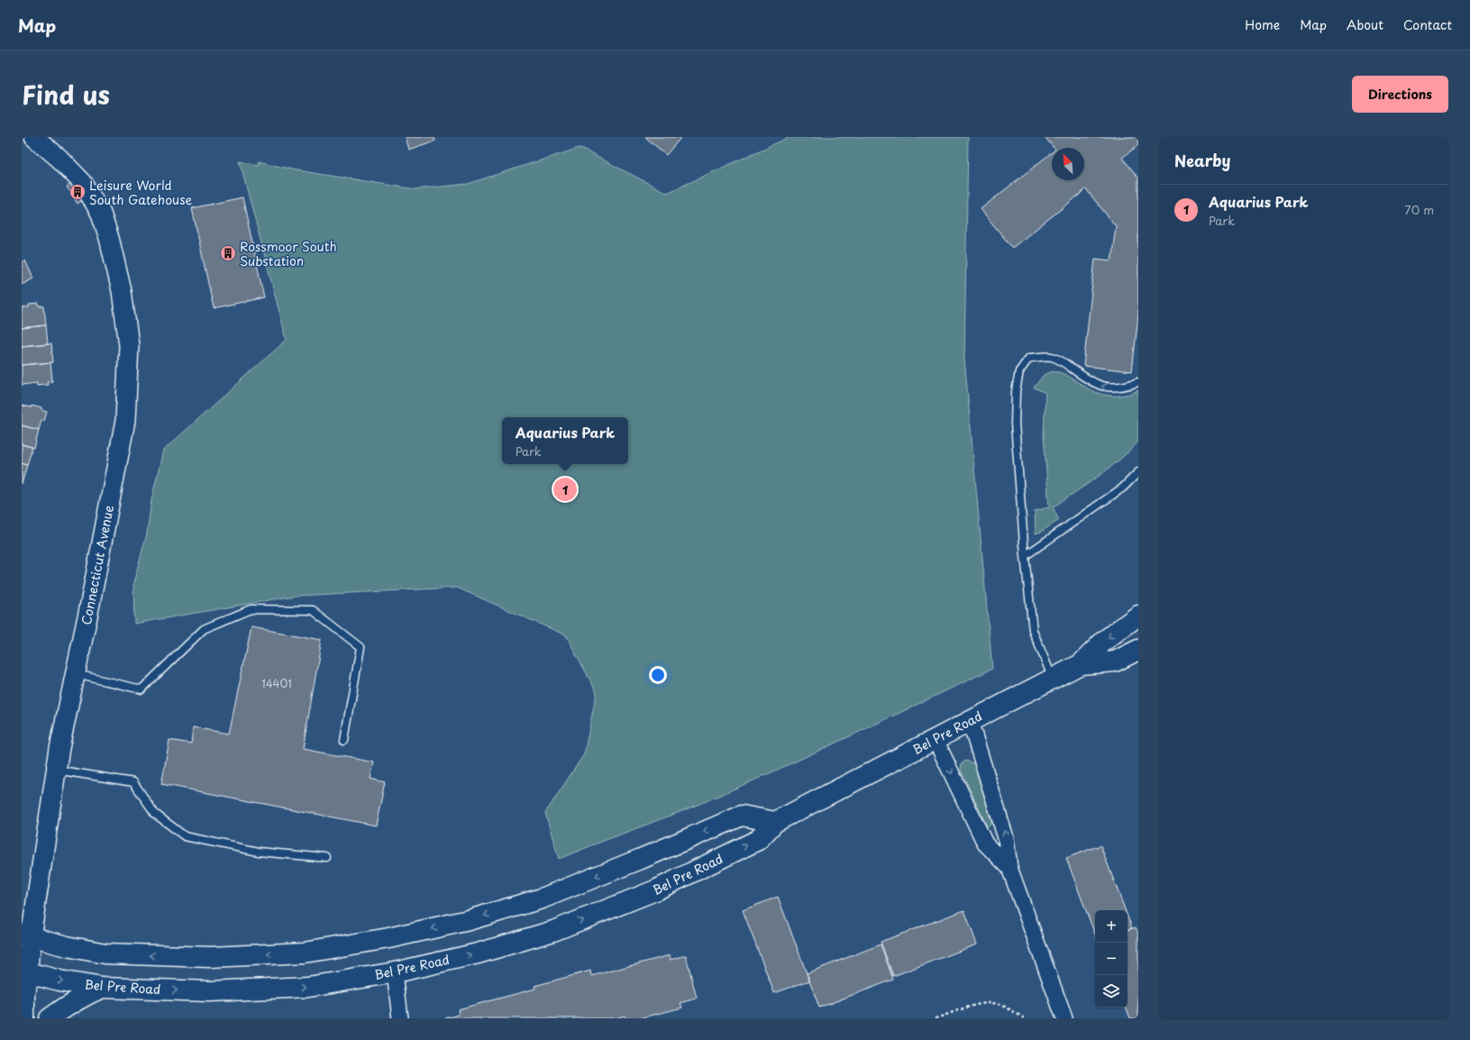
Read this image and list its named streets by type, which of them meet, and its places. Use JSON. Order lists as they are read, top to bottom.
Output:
{
  "streets": {
    "main road": ["Connecticut Avenue", "Bel Pre Road"]
  },
  "crossings": [
    ["Connecticut Avenue", "Bel Pre Road"]
  ],
  "places": {
    "building": ["Leisure World South Gatehouse", "Rossmoor South Substation"]
  },
  "house_numbers": ["14401"],
  "north": "top left",
  "page": {
    "header": "Map",
    "nav": [
      "Home",
      "Map",
      "About",
      "Contact"
    ],
    "title": "Find us",
    "buttons": "Directions",
    "heading": "Nearby",
    "list": [
      {
        "mark": "1",
        "name": "Aquarius Park",
        "note": "Park",
        "value": "70 m"
      }
    ],
    "popup": ["Aquarius Park", "Park"],
    "pins": "1",
    "map_buttons": ["+", "−"]
  }
}
